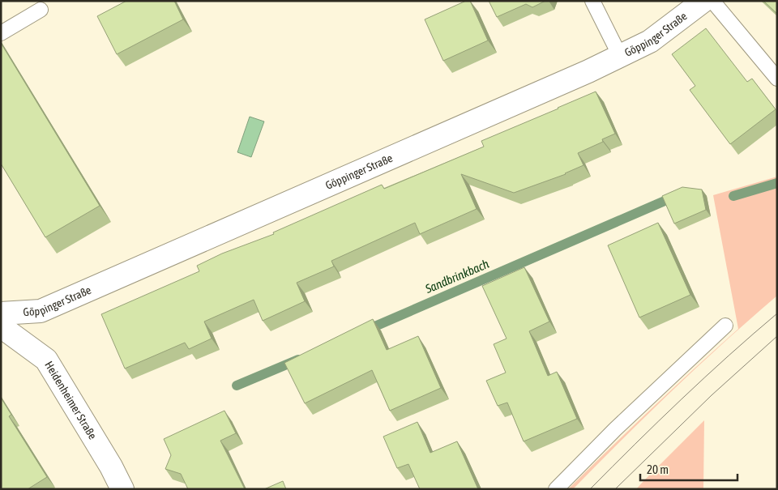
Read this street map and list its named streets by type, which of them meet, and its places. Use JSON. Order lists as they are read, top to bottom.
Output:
{
  "streets": {
    "street": ["Göppinger Straße", "Heidenheimer Straße"]
  },
  "water": ["Sandbrinkbach"],
  "scale_bar": "20 m"
}
